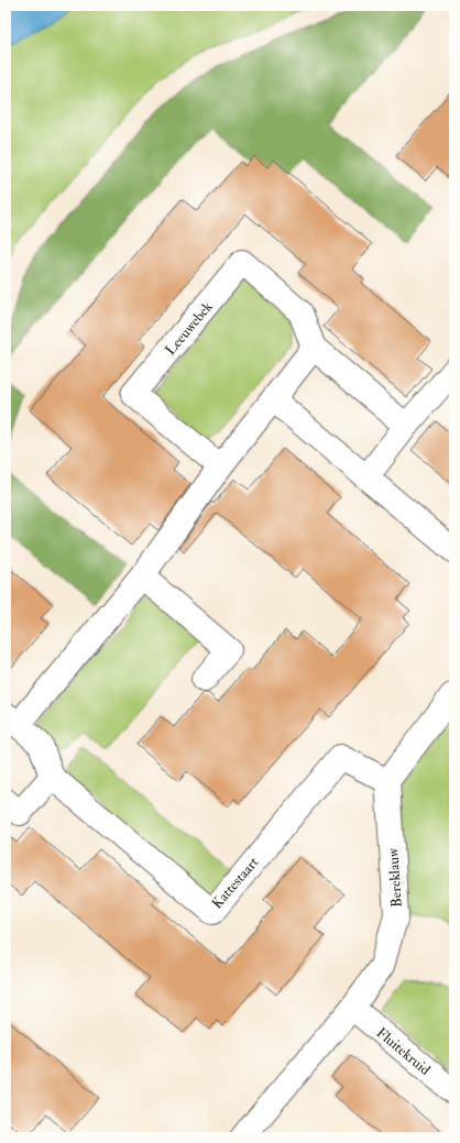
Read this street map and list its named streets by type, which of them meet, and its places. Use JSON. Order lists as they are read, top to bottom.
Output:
{
  "streets": {
    "street": [
      "Leeuwebek",
      "Bereklauw",
      "Kattestaart",
      "Fluitekruid"
    ]
  },
  "crossings": [
    ["Bereklauw", "Kattestaart"],
    ["Bereklauw", "Fluitekruid"]
  ]
}
